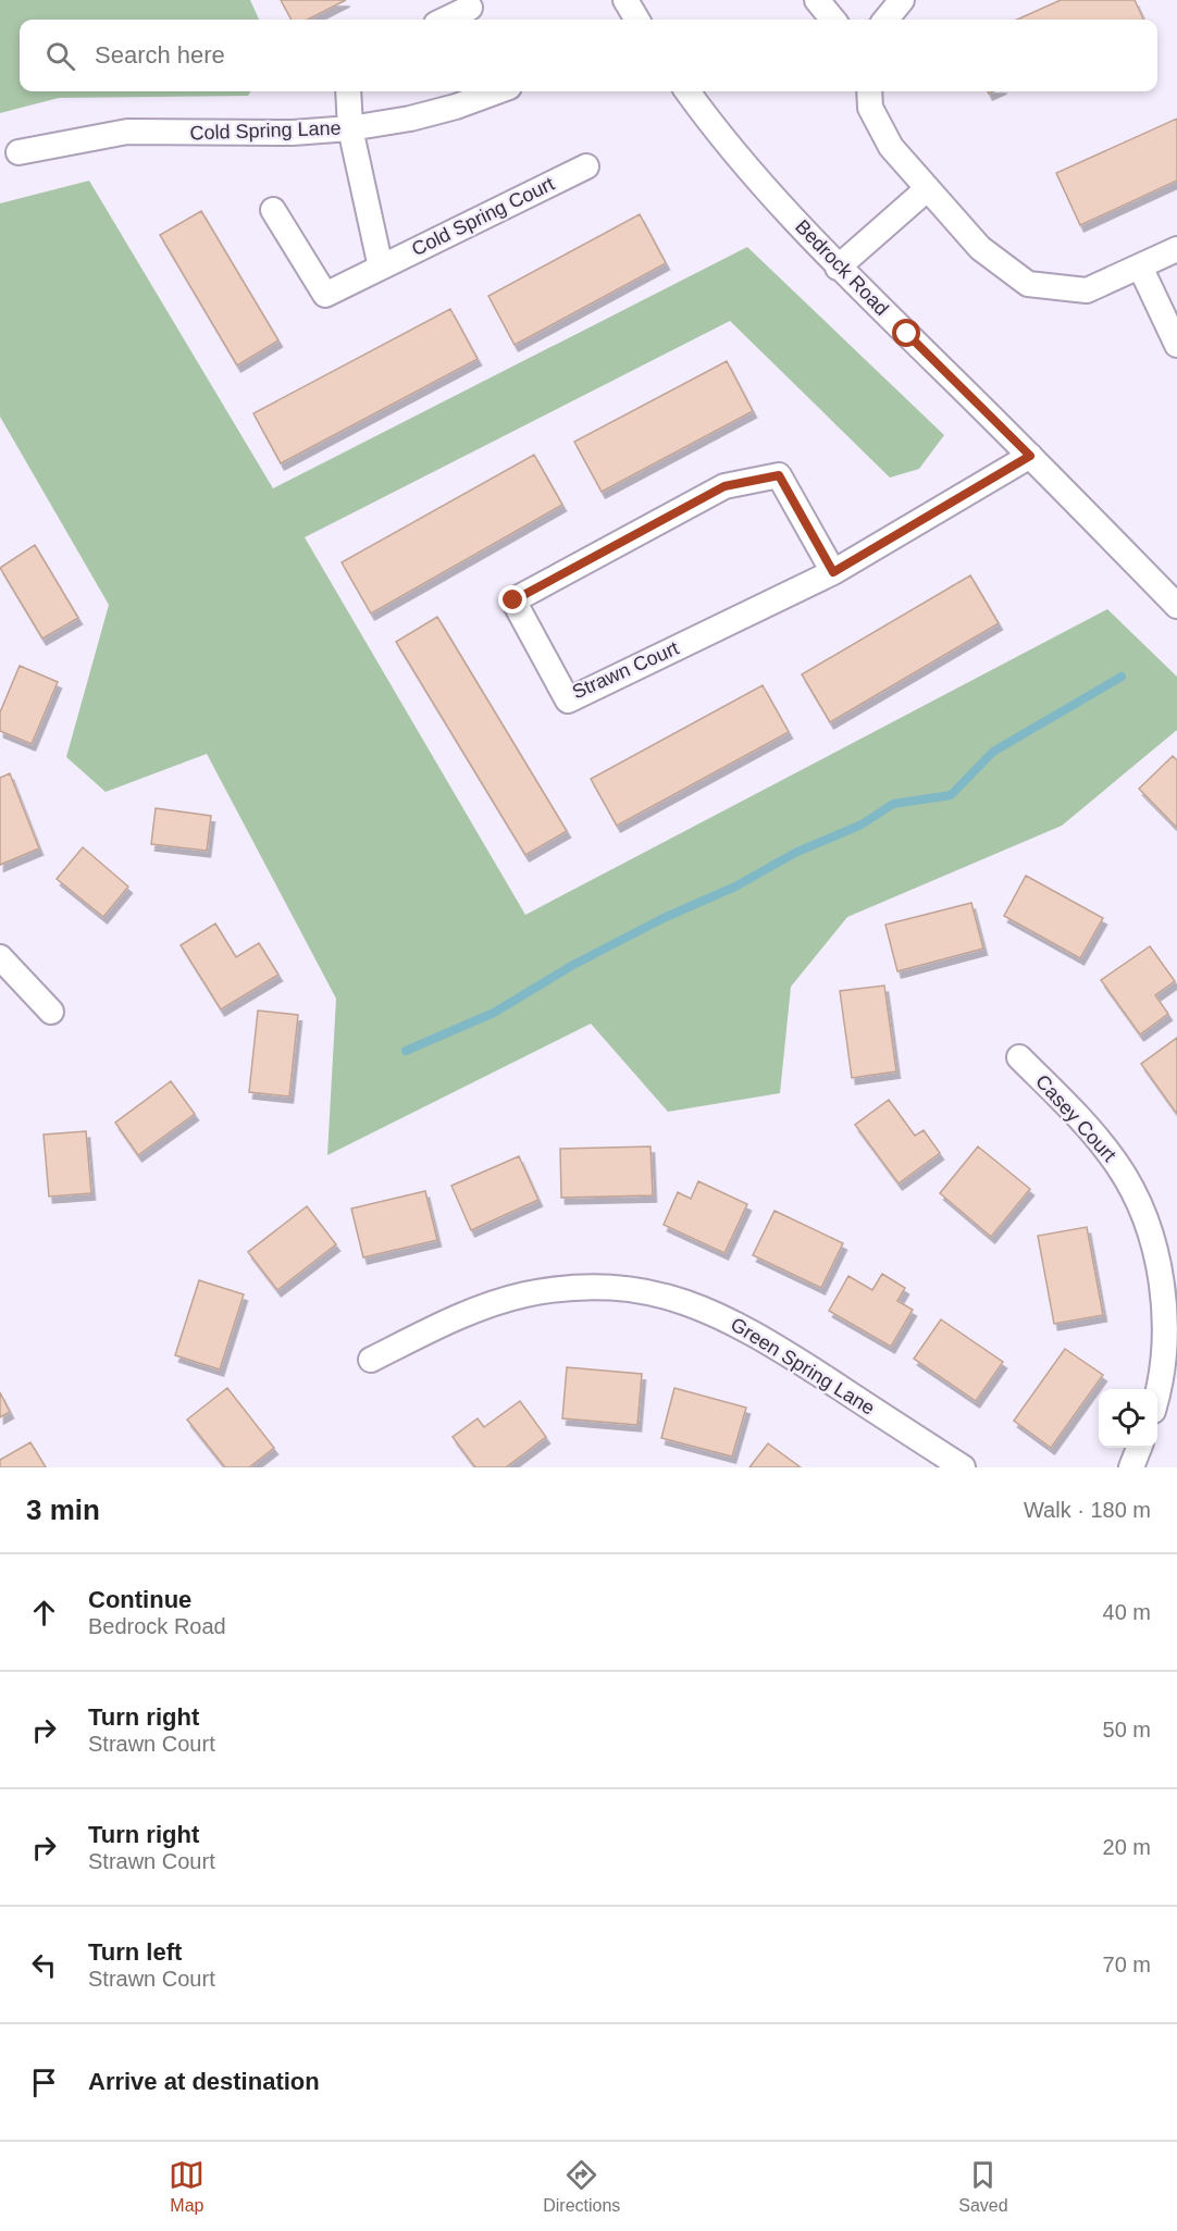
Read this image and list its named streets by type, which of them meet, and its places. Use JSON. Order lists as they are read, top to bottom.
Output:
{
  "streets": {
    "street": [
      "Cold Spring Lane",
      "Cold Spring Court",
      "Bedrock Road",
      "Strawn Court",
      "Casey Court",
      "Green Spring Lane"
    ]
  },
  "crossings": [
    ["Bedrock Road", "Strawn Court"]
  ],
  "page": {
    "search": "Search here",
    "heading": ["3 min", "Walk · 180 m"],
    "list": [
      ["Continue", "Bedrock Road", "40 m"],
      ["Turn right", "Strawn Court", "50 m"],
      ["Turn right", "Strawn Court", "20 m"],
      ["Turn left", "Strawn Court", "70 m"],
      "Arrive at destination"
    ],
    "nav": ["Map", "Directions", "Saved"]
  }
}
